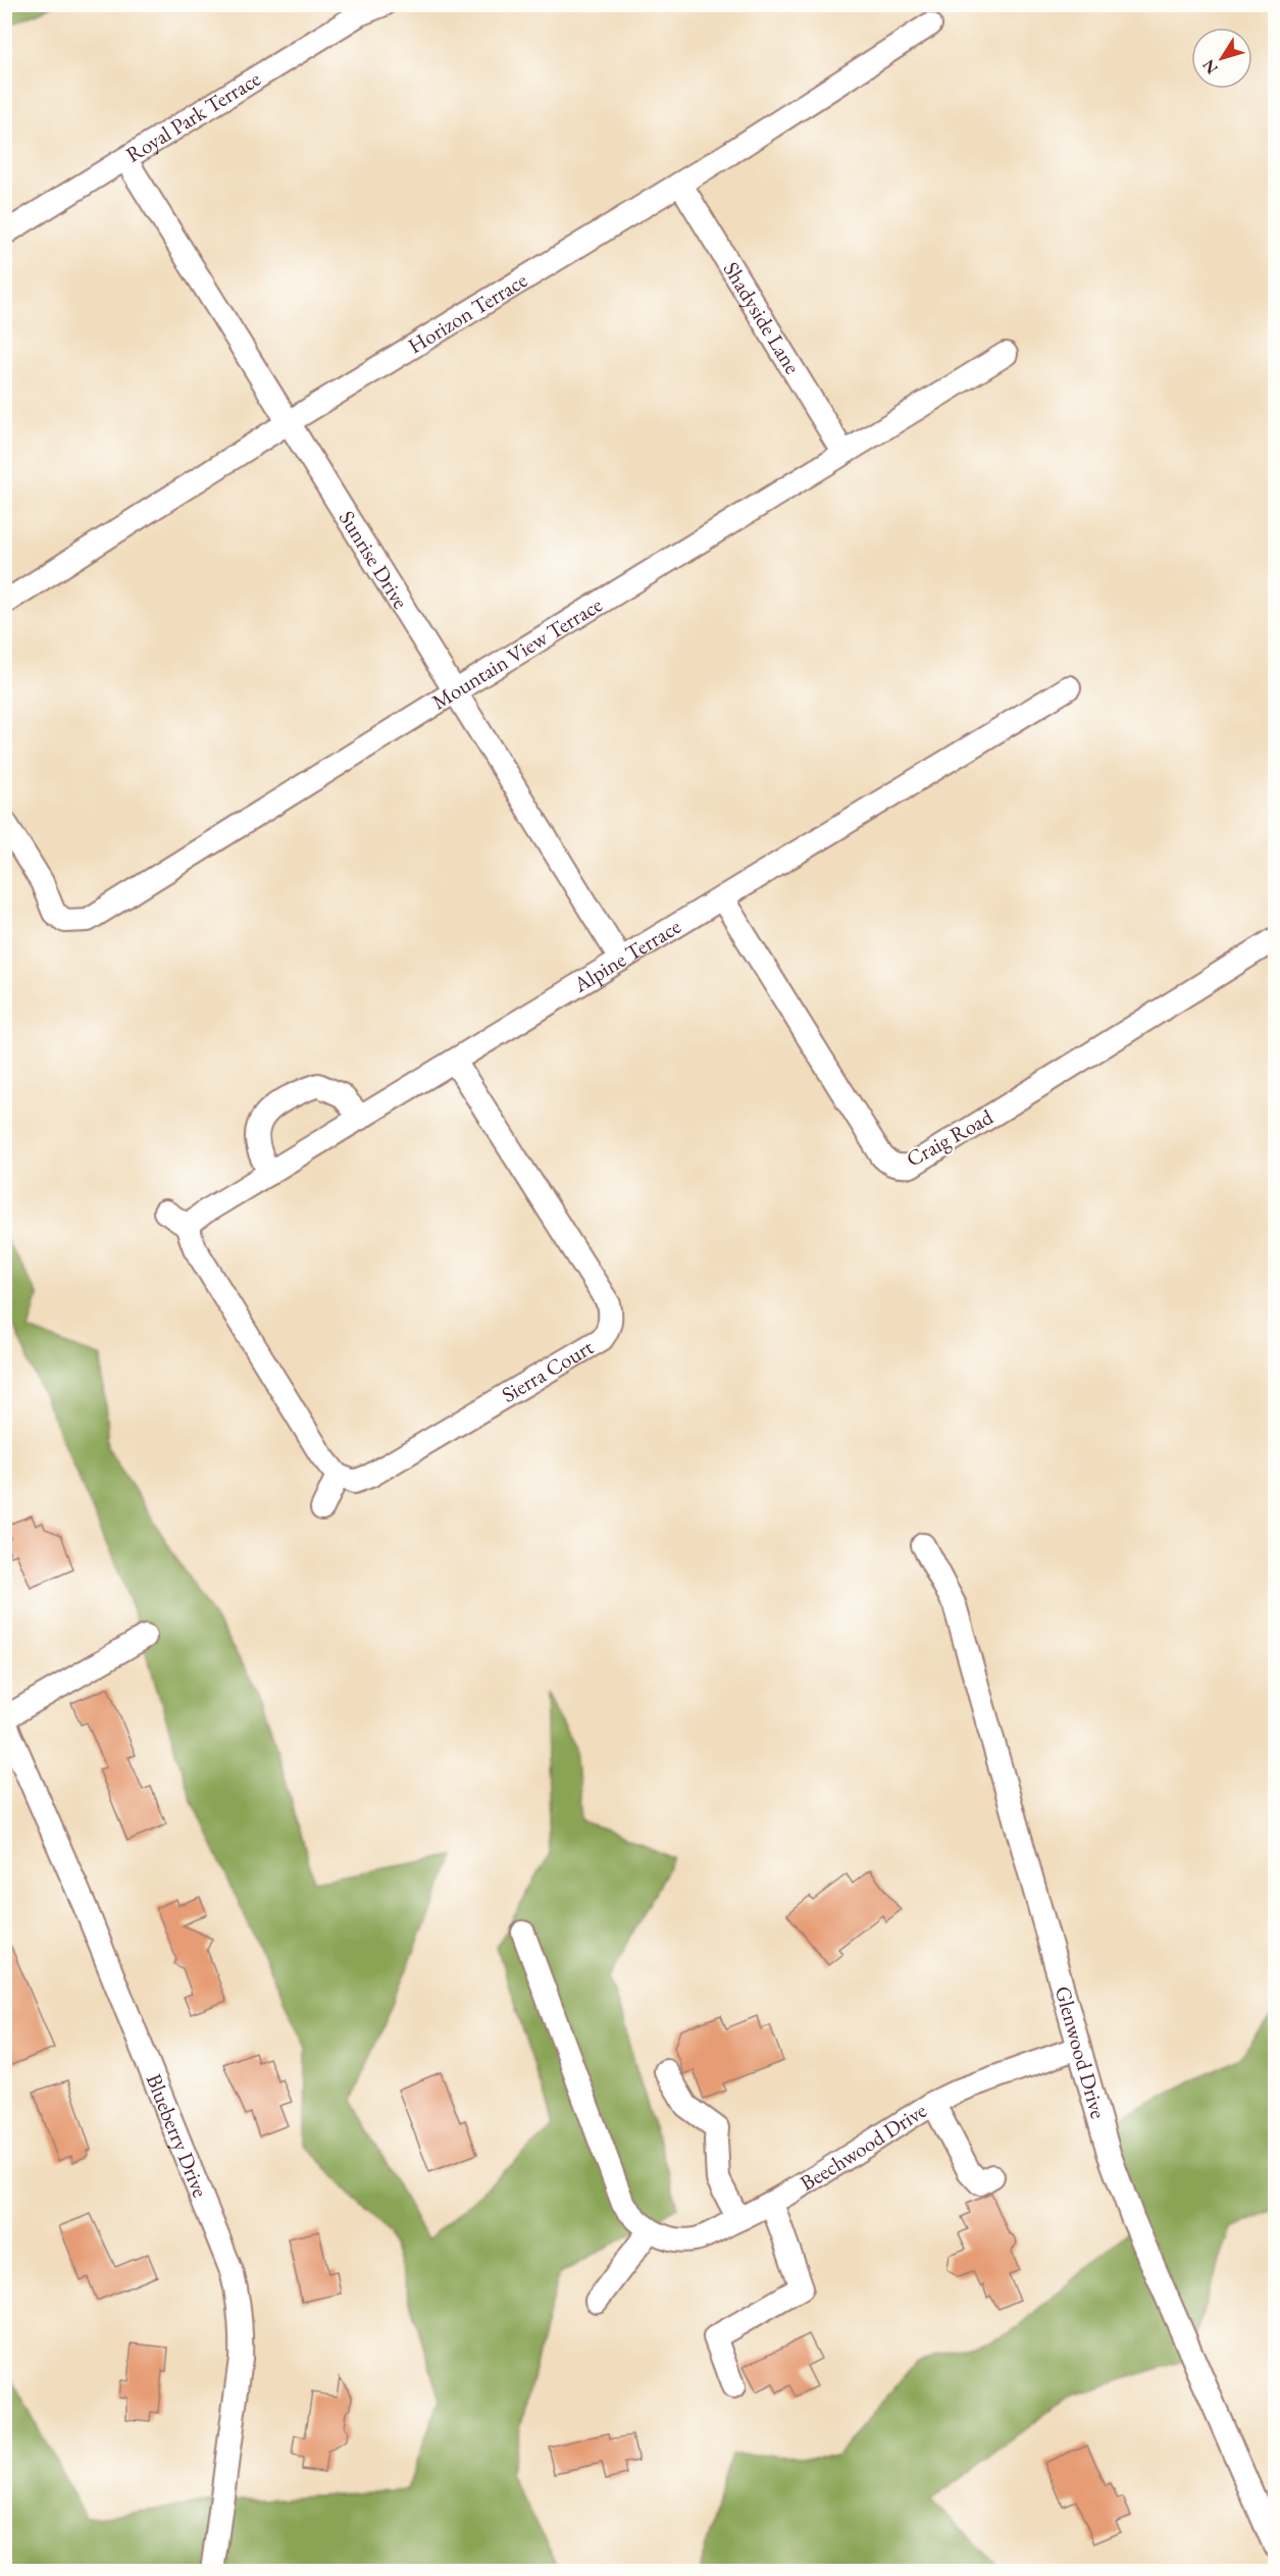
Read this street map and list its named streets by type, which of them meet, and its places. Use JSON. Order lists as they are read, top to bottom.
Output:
{
  "streets": {
    "street": [
      "Royal Park Terrace",
      "Horizon Terrace",
      "Shadyside Lane",
      "Sunrise Drive",
      "Mountain View Terrace",
      "Alpine Terrace",
      "Craig Road",
      "Sierra Court",
      "Glenwood Drive",
      "Blueberry Drive",
      "Beechwood Drive"
    ]
  },
  "crossings": [
    ["Royal Park Terrace", "Sunrise Drive"],
    ["Horizon Terrace", "Shadyside Lane"],
    ["Horizon Terrace", "Sunrise Drive"],
    ["Shadyside Lane", "Mountain View Terrace"],
    ["Sunrise Drive", "Mountain View Terrace"],
    ["Sunrise Drive", "Alpine Terrace"],
    ["Alpine Terrace", "Craig Road"],
    ["Alpine Terrace", "Sierra Court"],
    ["Glenwood Drive", "Beechwood Drive"]
  ],
  "north": "bottom left"
}
